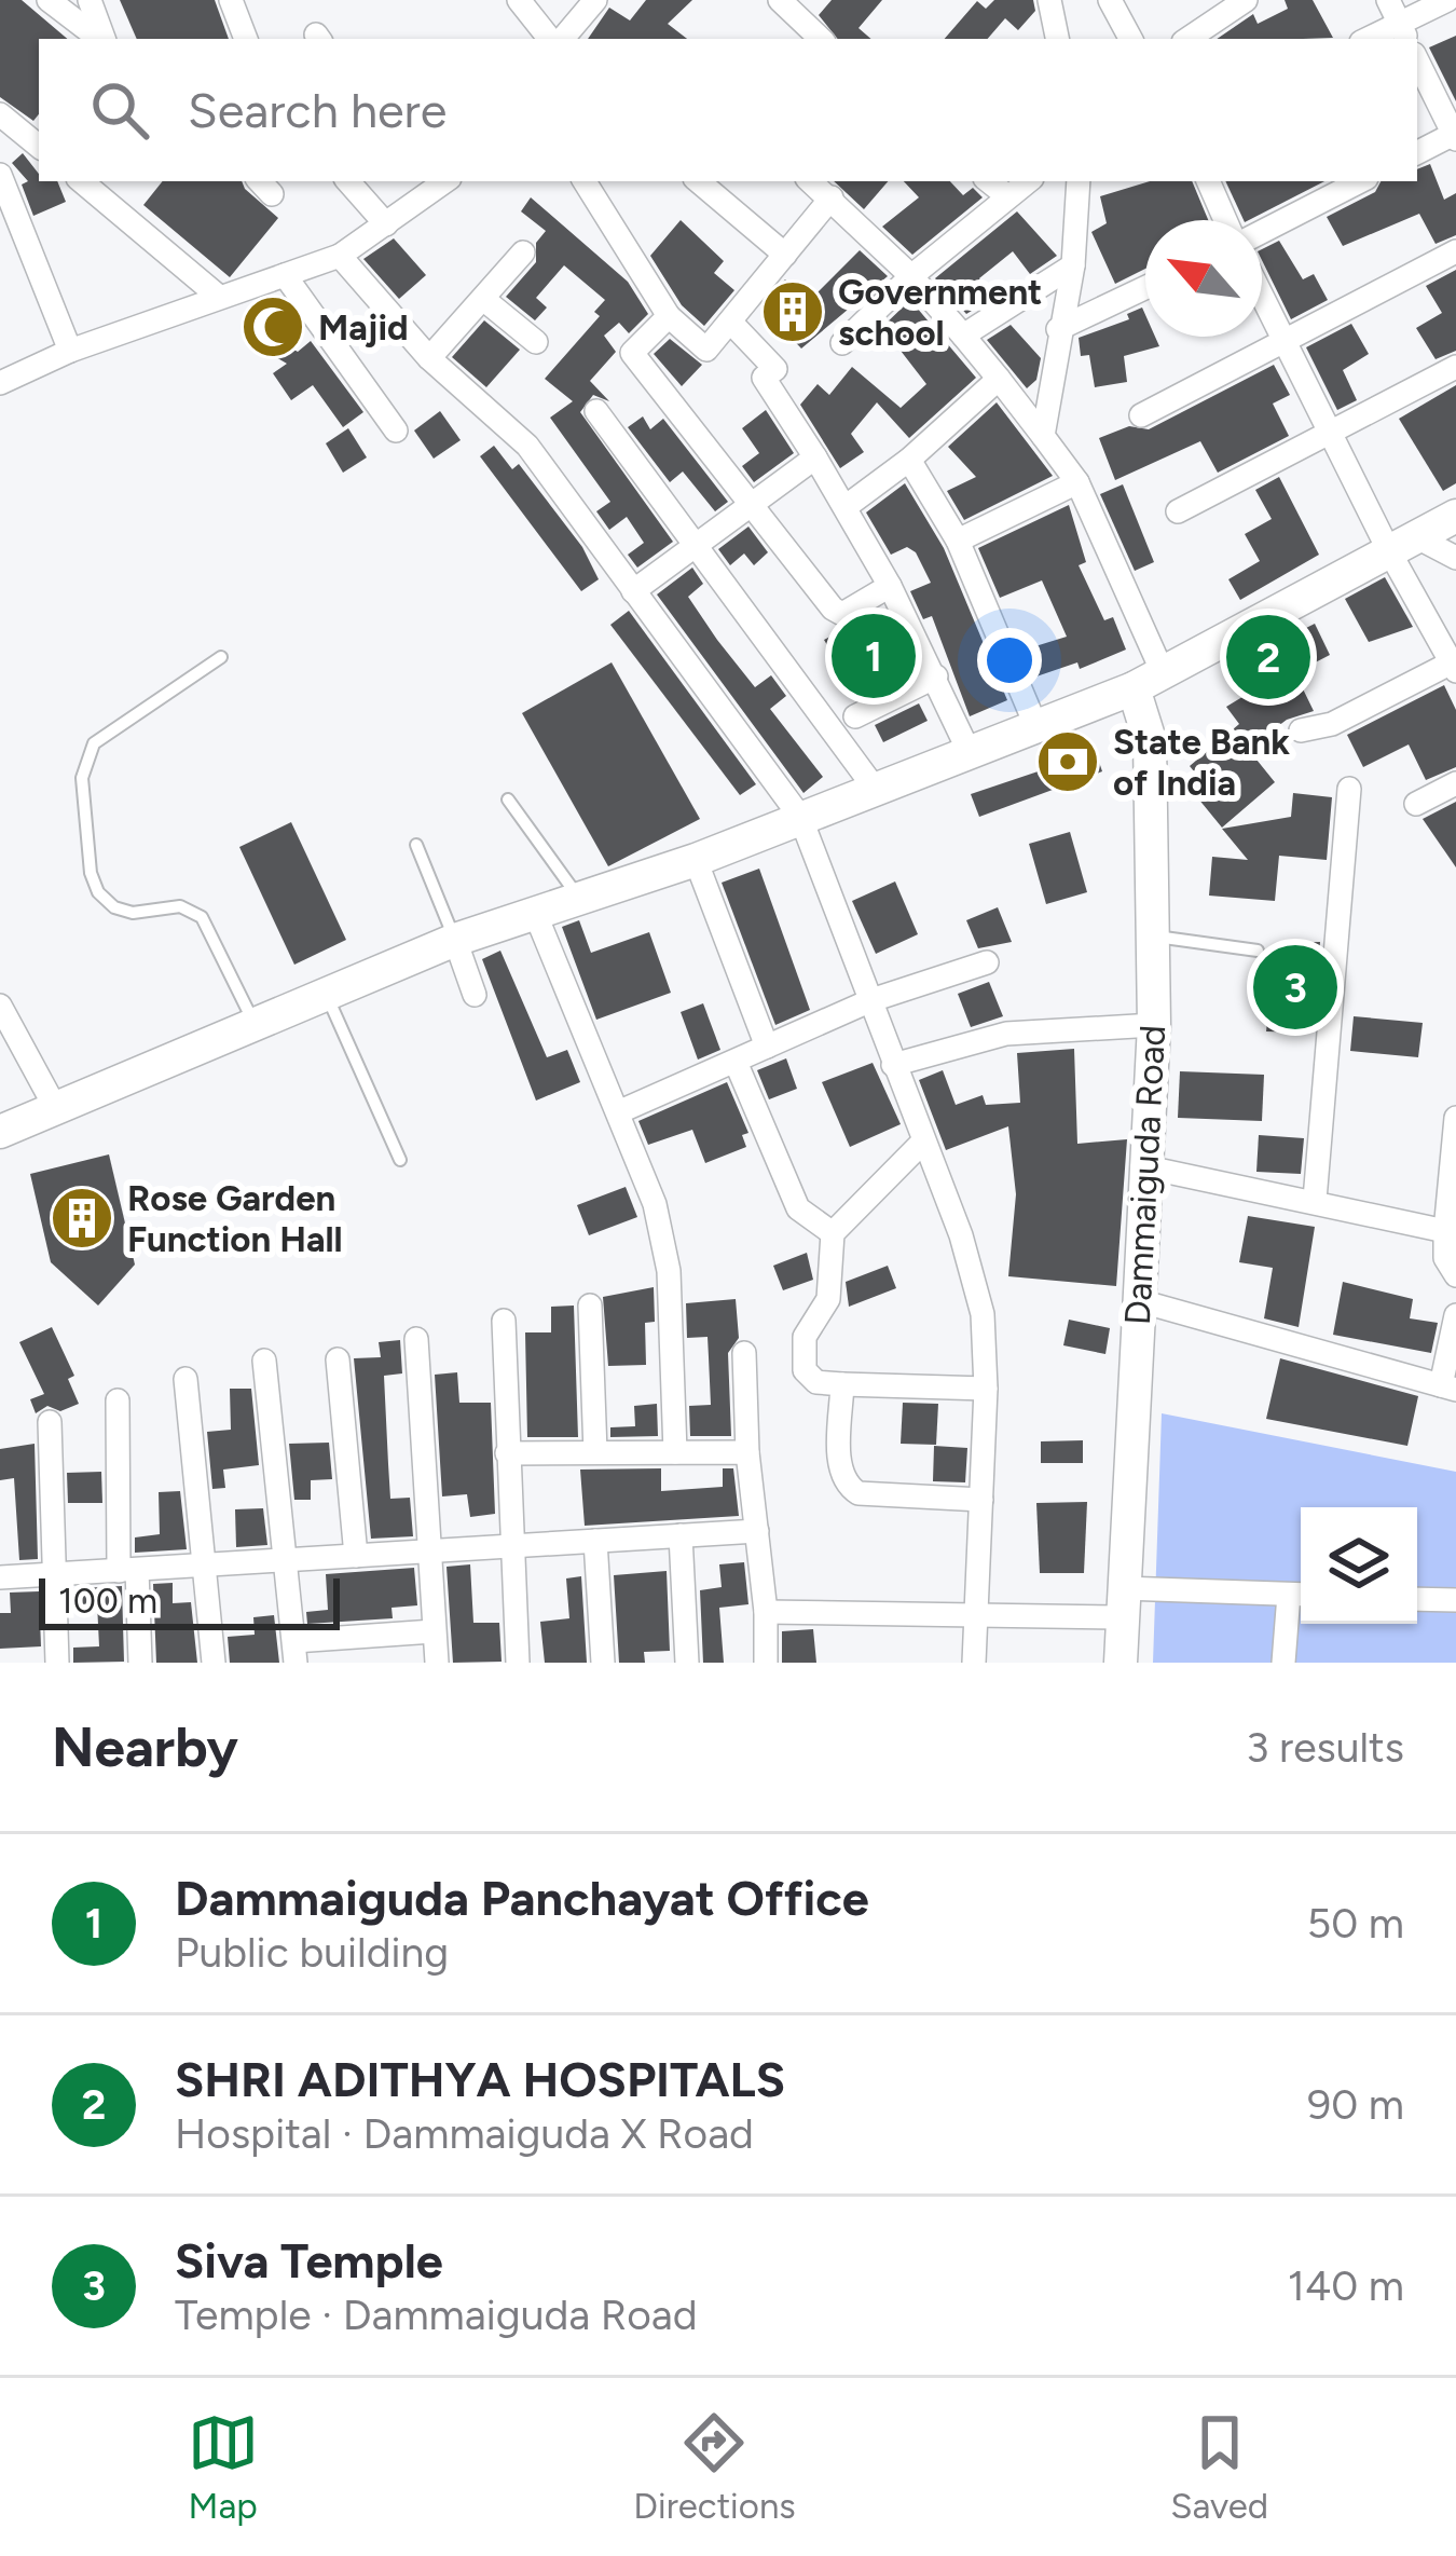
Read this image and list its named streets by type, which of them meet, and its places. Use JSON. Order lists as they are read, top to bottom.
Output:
{
  "streets": {
    "street": ["Dammaiguda Road"]
  },
  "places": {
    "building": ["Government school", "Rose Garden Function Hall"],
    "mosque": ["Majid"],
    "bank": ["State Bank of India"]
  },
  "scale_bar": "100 m",
  "north": "top left",
  "page": {
    "search": "Search here",
    "pins": ["1", "2", "3"],
    "scale": "100 m",
    "heading": ["Nearby", "3 results"],
    "list": [
      {
        "mark": "1",
        "name": "Dammaiguda Panchayat Office",
        "note": "Public building",
        "value": "50 m"
      },
      {
        "mark": "2",
        "name": "SHRI ADITHYA HOSPITALS",
        "note": "Hospital · Dammaiguda X Road",
        "value": "90 m"
      },
      {
        "mark": "3",
        "name": "Siva Temple",
        "note": "Temple · Dammaiguda Road",
        "value": "140 m"
      }
    ],
    "nav": ["Map", "Directions", "Saved"]
  }
}
